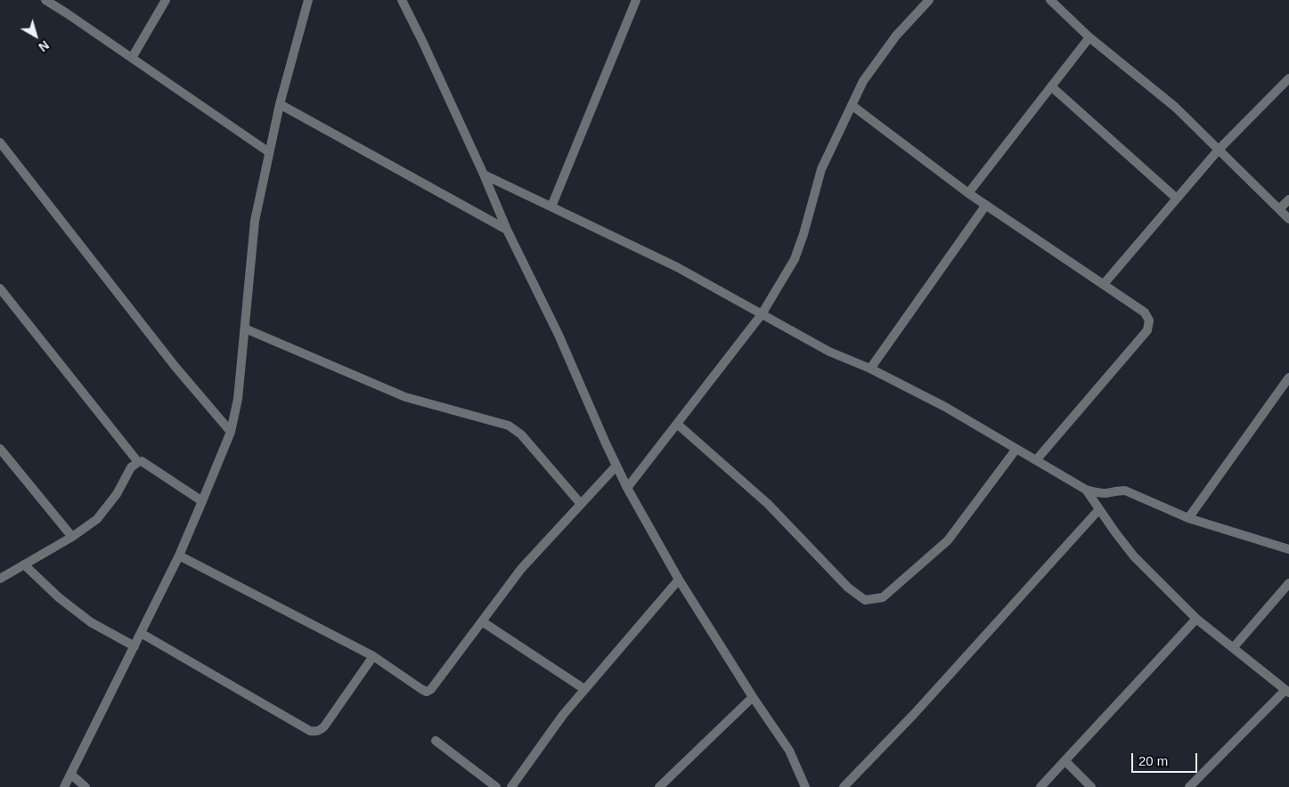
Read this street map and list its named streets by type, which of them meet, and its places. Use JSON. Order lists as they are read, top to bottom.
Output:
{
  "scale_bar": "20 m",
  "north": "bottom right"
}
